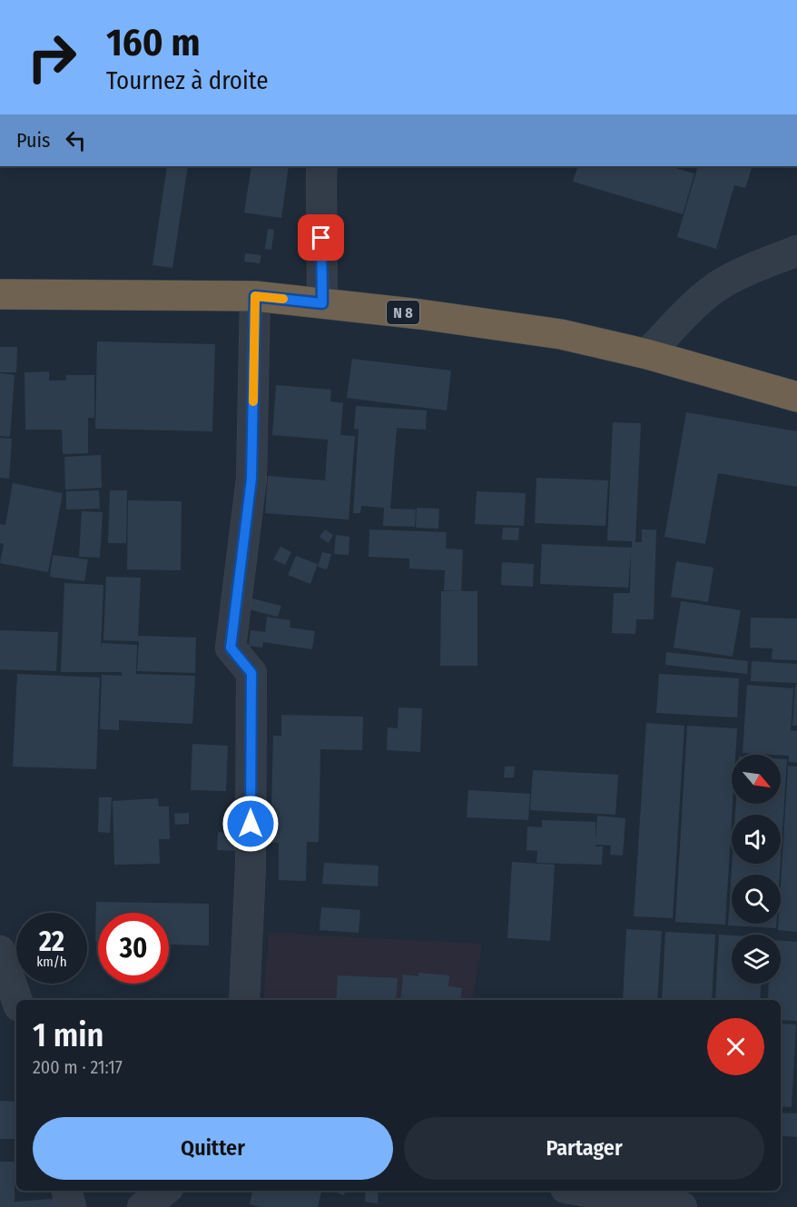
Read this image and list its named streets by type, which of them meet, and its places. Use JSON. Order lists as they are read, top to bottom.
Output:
{
  "streets": {
    "highway": ["N 8"]
  },
  "north": "bottom right",
  "page": {
    "turn": ["160 m", "Tournez à droite"],
    "then": "Puis",
    "speed": "22 km/h",
    "limit": "30",
    "heading": ["1 min", "200 m · 21:17"],
    "buttons": ["Quitter", "Partager"]
  }
}
